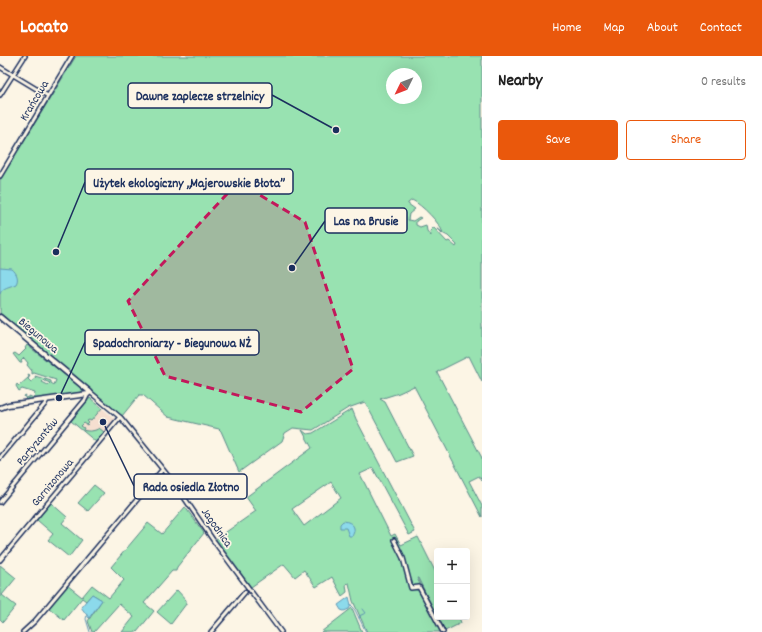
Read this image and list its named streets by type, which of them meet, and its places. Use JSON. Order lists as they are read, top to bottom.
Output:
{
  "streets": {
    "street": [
      "Krańcowa",
      "Biegunowa",
      "Partyzantów",
      "Garnizonowa",
      "Jagodnica"
    ]
  },
  "crossings": [
    ["Biegunowa", "Partyzantów"],
    ["Biegunowa", "Garnizonowa"],
    ["Biegunowa", "Jagodnica"],
    ["Garnizonowa", "Jagodnica"]
  ],
  "places": [
    "Dawne zaplecze strzelnicy",
    "Użytek ekologiczny „Majerowskie Błota”",
    "Las na Brusie",
    "Spadochroniarzy - Biegunowa NŻ",
    "Rada osiedla Złotno"
  ],
  "north": "bottom left",
  "page": {
    "header": "Locato",
    "nav": [
      "Home",
      "Map",
      "About",
      "Contact"
    ],
    "heading": ["Nearby", "0 results"],
    "buttons": ["Save", "Share"],
    "map_buttons": ["+", "−"]
  }
}
